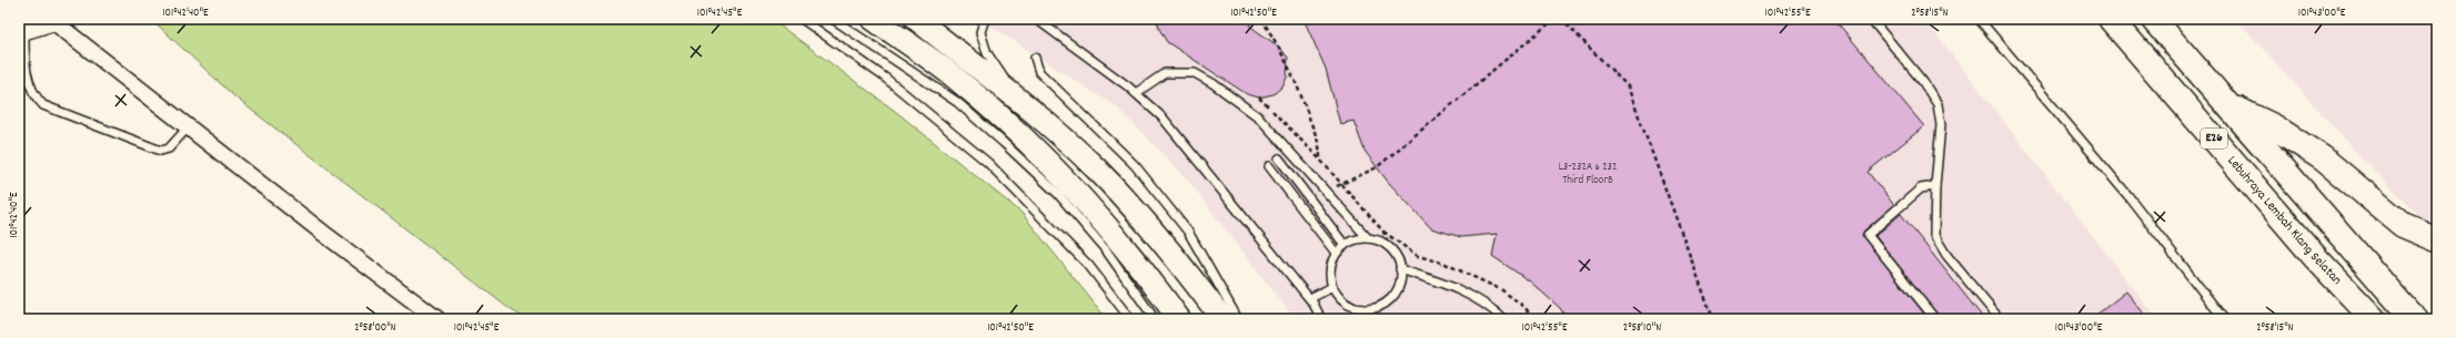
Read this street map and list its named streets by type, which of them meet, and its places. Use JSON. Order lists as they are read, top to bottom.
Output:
{
  "streets": {
    "highway": ["E26", "Lebuhraya Lembah Klang Selatan"]
  },
  "house_numbers": ["L3-232A & 232 Third FloorB"],
  "coordinates": [
    "101°42'40\"E",
    "101°42'45\"E",
    "101°42'50\"E",
    "101°42'55\"E",
    "2°58'15\"N",
    "101°43'00\"E",
    "2°58'00\"N",
    "2°58'10\"N"
  ]
}
